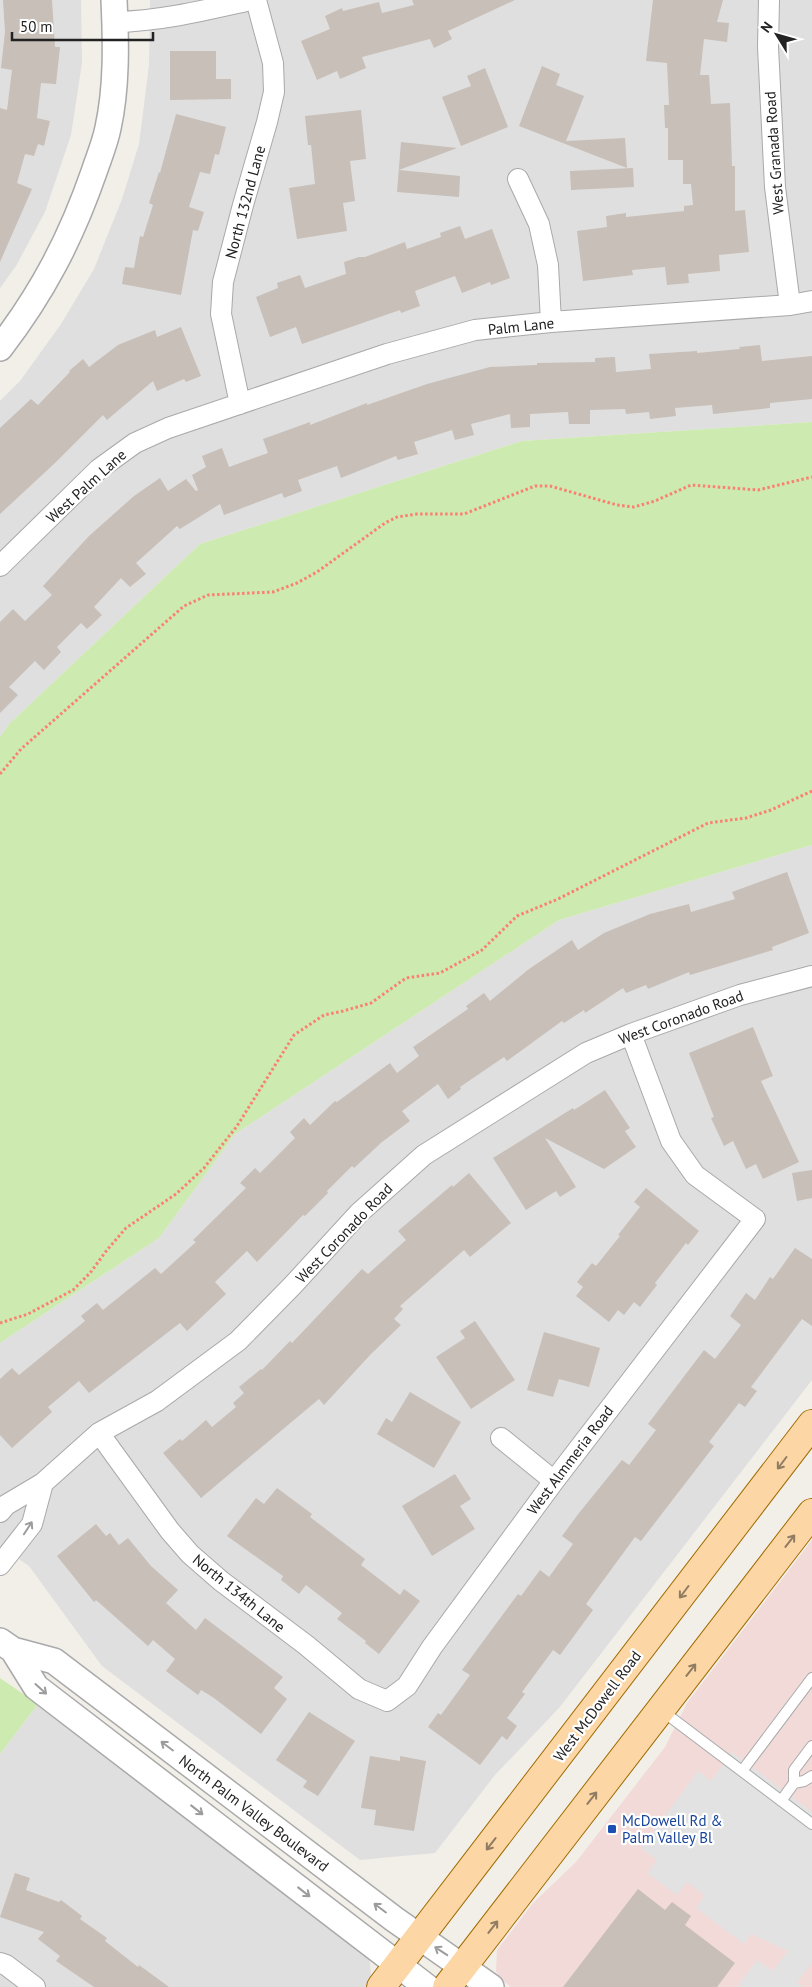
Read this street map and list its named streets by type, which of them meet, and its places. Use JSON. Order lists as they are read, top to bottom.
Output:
{
  "streets": {
    "main road": ["West McDowell Road"],
    "street": [
      "West Granada Road",
      "North 132nd Lane",
      "Palm Lane",
      "West Palm Lane",
      "West Coronado Road",
      "West Almmeria Road",
      "North 134th Lane",
      "North Palm Valley Boulevard"
    ]
  },
  "crossings": [
    ["West Granada Road", "Palm Lane"],
    ["North 132nd Lane", "Palm Lane"],
    ["North 132nd Lane", "West Palm Lane"],
    ["Palm Lane", "West Palm Lane"],
    ["West Coronado Road", "West Almmeria Road"],
    ["West Coronado Road", "North 134th Lane"],
    ["West Almmeria Road", "North 134th Lane"],
    ["West McDowell Road", "North Palm Valley Boulevard"]
  ],
  "places": {
    "transit": ["McDowell Rd & Palm Valley Bl"]
  },
  "scale_bar": "50 m",
  "north": "top left"
}
